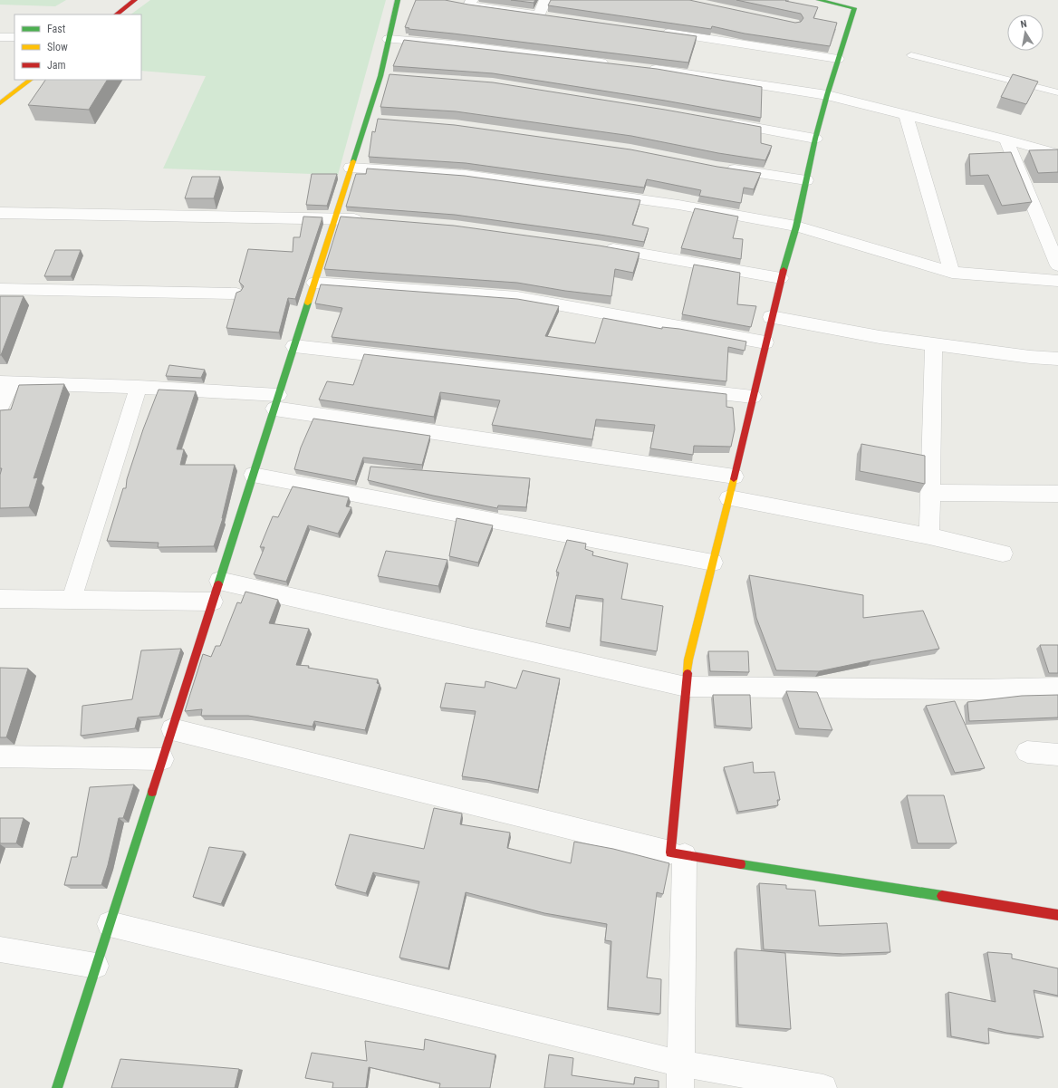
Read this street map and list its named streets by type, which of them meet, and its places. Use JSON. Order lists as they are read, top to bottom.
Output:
{
  "legend": ["Fast", "Slow", "Jam"],
  "north": "top"
}
